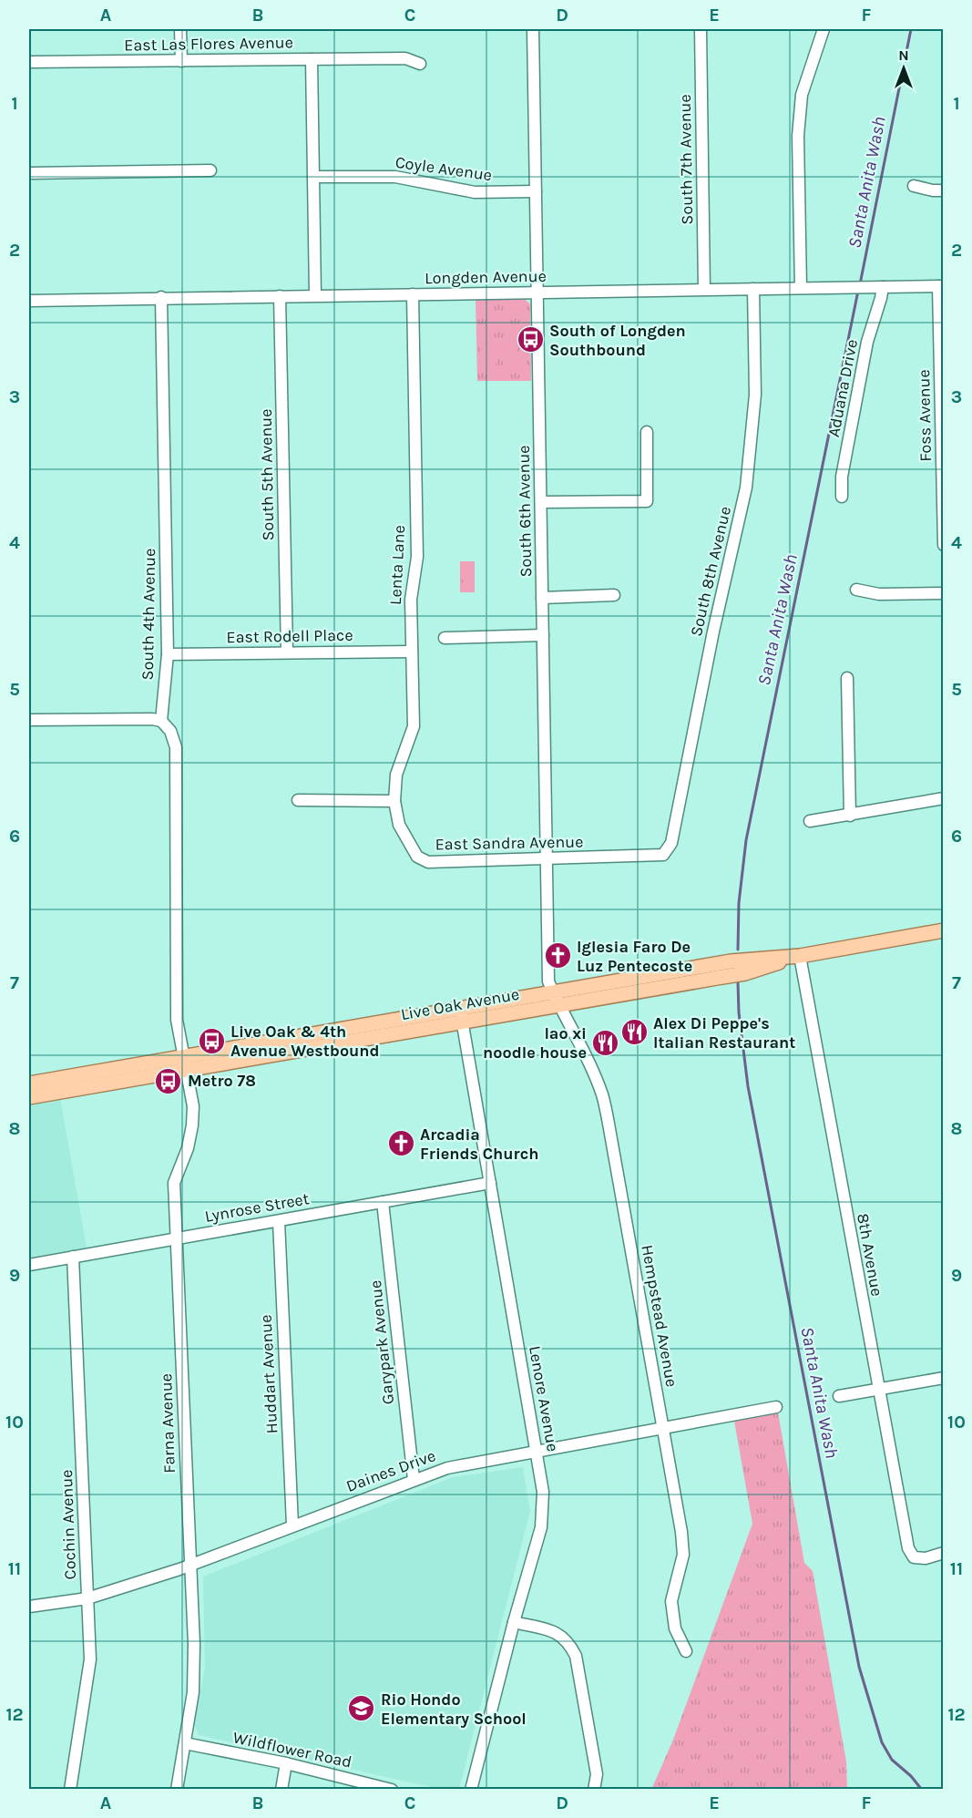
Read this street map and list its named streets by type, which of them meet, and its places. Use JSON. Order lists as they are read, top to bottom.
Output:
{
  "streets": {
    "main road": ["Live Oak Avenue"],
    "street": [
      "East Las Flores Avenue",
      "South 7th Avenue",
      "Coyle Avenue",
      "Longden Avenue",
      "Aduana Drive",
      "Foss Avenue",
      "South 5th Avenue",
      "South 6th Avenue",
      "Lenta Lane",
      "South 8th Avenue",
      "South 4th Avenue",
      "East Rodell Place",
      "East Sandra Avenue",
      "Lynrose Street",
      "8th Avenue",
      "Hempstead Avenue",
      "Garypark Avenue",
      "Huddart Avenue",
      "Lenore Avenue",
      "Farna Avenue",
      "Daines Drive",
      "Cochin Avenue",
      "Wildflower Road"
    ]
  },
  "crossings": [
    ["South 7th Avenue", "Longden Avenue"],
    ["Coyle Avenue", "South 6th Avenue"],
    ["Longden Avenue", "Aduana Drive"],
    ["Longden Avenue", "Foss Avenue"],
    ["Longden Avenue", "South 5th Avenue"],
    ["Longden Avenue", "South 6th Avenue"],
    ["Longden Avenue", "Lenta Lane"],
    ["Longden Avenue", "South 8th Avenue"],
    ["Longden Avenue", "South 4th Avenue"],
    ["South 5th Avenue", "East Rodell Place"],
    ["South 6th Avenue", "East Sandra Avenue"],
    ["South 6th Avenue", "Live Oak Avenue"],
    ["South 6th Avenue", "Hempstead Avenue"],
    ["Lenta Lane", "East Rodell Place"],
    ["Lenta Lane", "East Sandra Avenue"],
    ["South 8th Avenue", "East Sandra Avenue"],
    ["South 4th Avenue", "East Rodell Place"],
    ["Live Oak Avenue", "8th Avenue"],
    ["Live Oak Avenue", "Hempstead Avenue"],
    ["Live Oak Avenue", "Lenore Avenue"],
    ["Live Oak Avenue", "Farna Avenue"],
    ["Lynrose Street", "Garypark Avenue"],
    ["Lynrose Street", "Huddart Avenue"],
    ["Lynrose Street", "Lenore Avenue"],
    ["Lynrose Street", "Farna Avenue"],
    ["Lynrose Street", "Cochin Avenue"],
    ["Hempstead Avenue", "Daines Drive"],
    ["Garypark Avenue", "Daines Drive"],
    ["Huddart Avenue", "Daines Drive"],
    ["Lenore Avenue", "Daines Drive"],
    ["Farna Avenue", "Daines Drive"],
    ["Farna Avenue", "Wildflower Road"],
    ["Daines Drive", "Cochin Avenue"]
  ],
  "water": ["Santa Anita Wash"],
  "places": {
    "bus stop": ["South of Longden Southbound", "Live Oak & 4th Avenue Westbound", "Metro 78"],
    "church": ["Iglesia Faro De Luz Pentecoste", "Arcadia Friends Church"],
    "restaurant": ["Alex Di Peppe's Italian Restaurant", "lao xi noodle house"],
    "school or university": ["Rio Hondo Elementary School"]
  },
  "north": "top",
  "grid": {
    "columns": [
      "A",
      "B",
      "C",
      "D",
      "E",
      "F"
    ],
    "rows": [
      "1",
      "2",
      "3",
      "4",
      "5",
      "6",
      "7",
      "8",
      "9",
      "10",
      "11",
      "12"
    ]
  }
}
